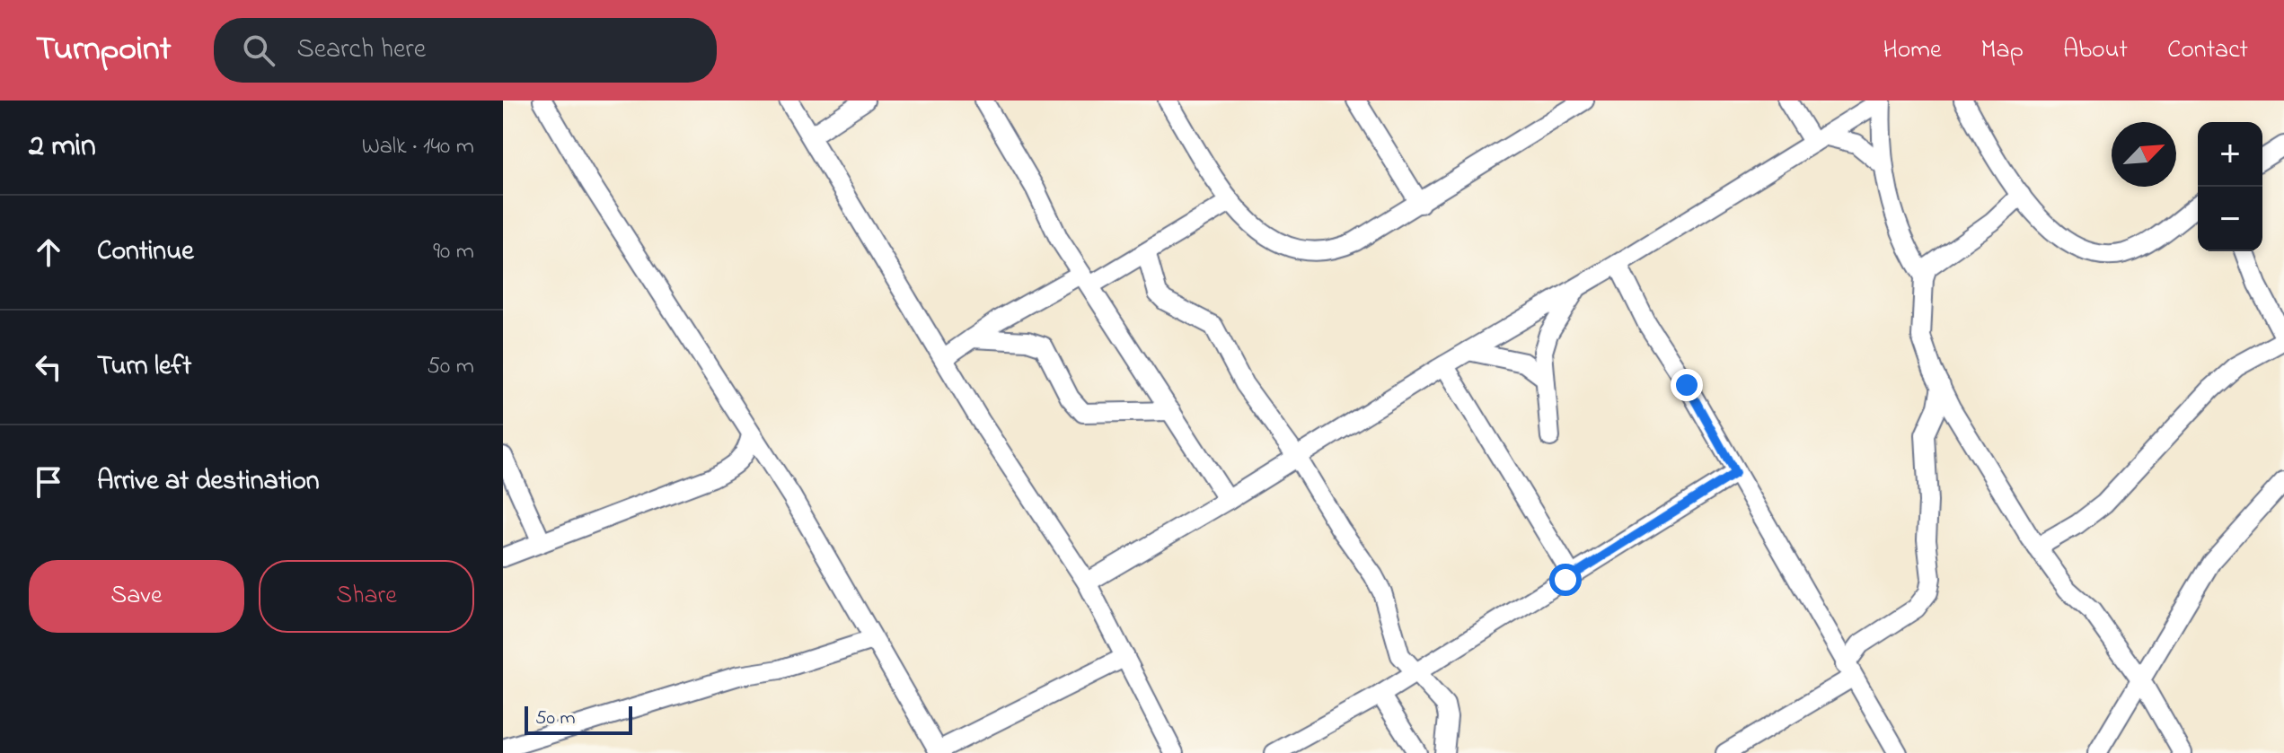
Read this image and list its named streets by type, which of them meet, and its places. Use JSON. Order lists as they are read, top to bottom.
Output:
{
  "scale_bar": "50 m",
  "north": "top right",
  "page": {
    "header": "Turnpoint",
    "search": "Search here",
    "nav": [
      "Home",
      "Map",
      "About",
      "Contact"
    ],
    "heading": ["2 min", "Walk · 140 m"],
    "map_buttons": ["+", "−"],
    "list": [
      ["Continue", "90 m"],
      ["Turn left", "50 m"],
      "Arrive at destination"
    ],
    "buttons": ["Save", "Share"],
    "scale": "50 m"
  }
}
